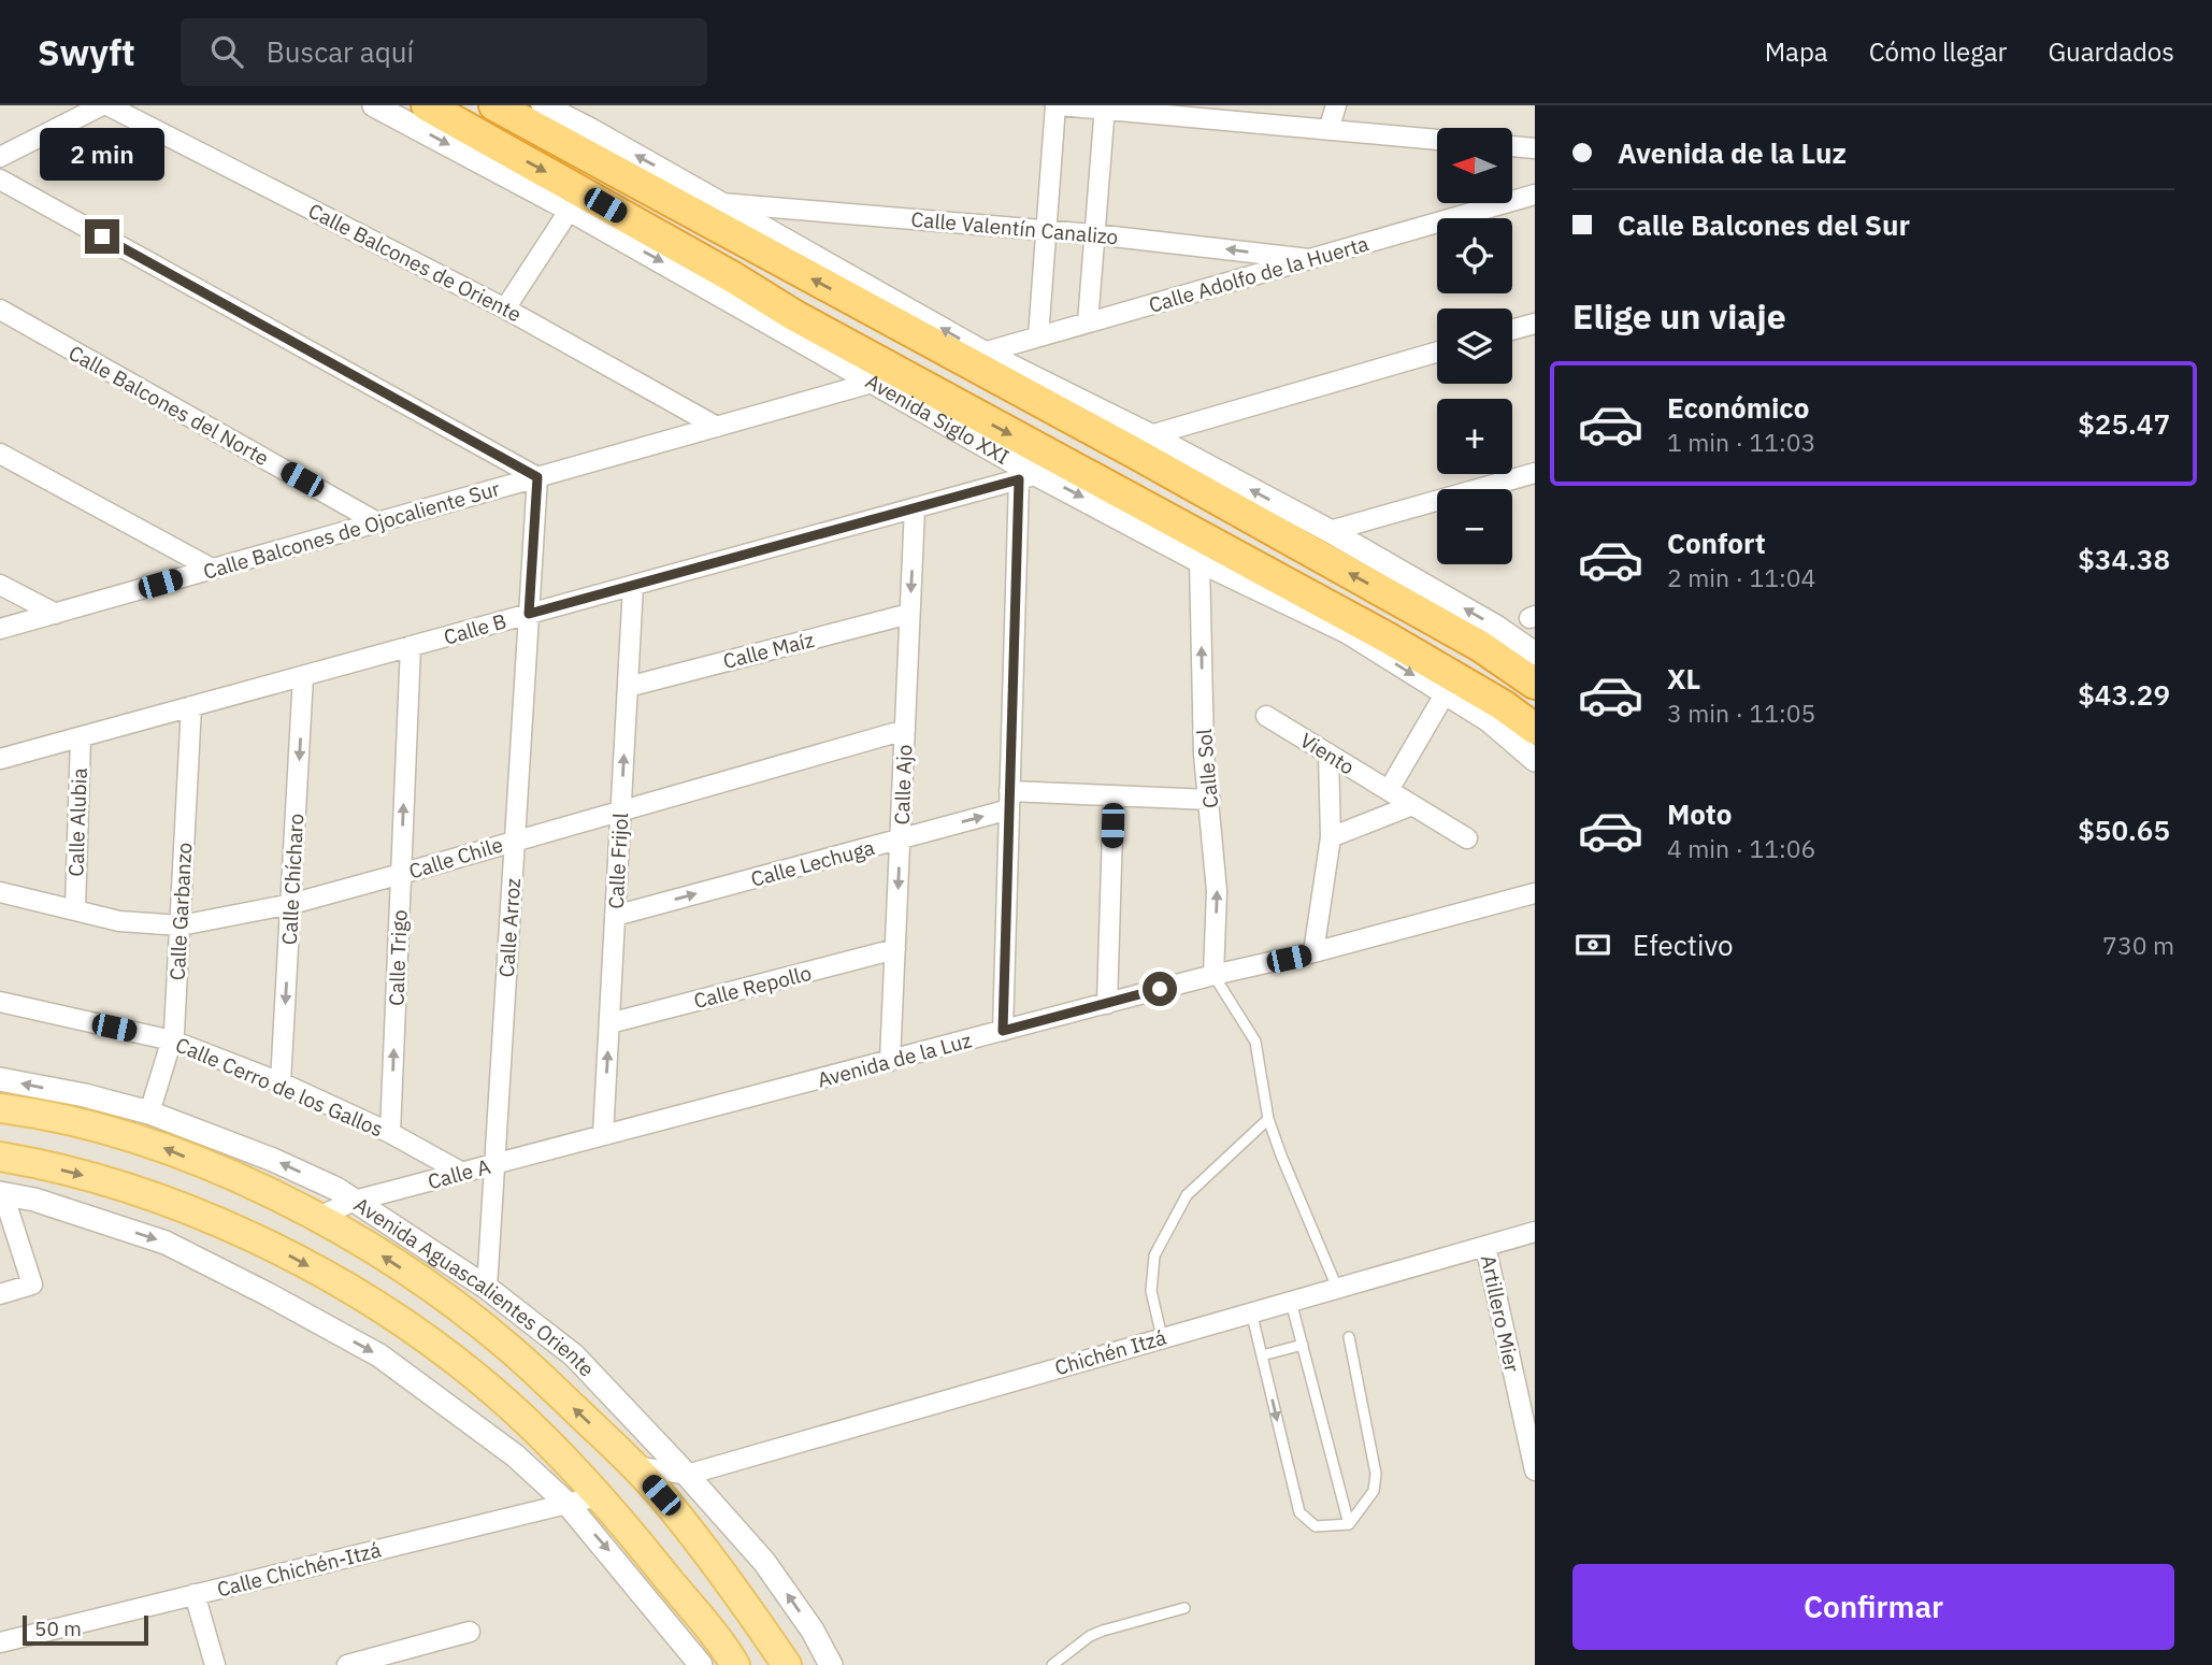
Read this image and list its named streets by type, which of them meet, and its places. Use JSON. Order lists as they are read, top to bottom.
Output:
{
  "streets": {
    "highway": ["Avenida Siglo XXI"],
    "main road": ["Avenida Aguascalientes Oriente"],
    "street": [
      "Calle Valentín Canalizo",
      "Calle Balcones de Oriente",
      "Calle Adolfo de la Huerta",
      "Calle Balcones del Norte",
      "Calle Balcones de Ojocaliente Sur",
      "Calle B",
      "Calle Maíz",
      "Viento",
      "Calle Sol",
      "Calle Ajo",
      "Calle Alubia",
      "Calle Chile",
      "Calle Frijol",
      "Calle Lechuga",
      "Calle Chícharo",
      "Calle Garbanzo",
      "Calle Arroz",
      "Calle Trigo",
      "Calle Repollo",
      "Avenida de la Luz",
      "Calle Cerro de los Gallos",
      "Calle A",
      "Artillero Mier",
      "Chichén Itzá",
      "Calle Chichén-Itzá"
    ]
  },
  "crossings": [
    ["Calle Valentín Canalizo", "Calle Adolfo de la Huerta"],
    ["Calle Balcones de Oriente", "Calle Balcones de Ojocaliente Sur"],
    ["Calle Balcones del Norte", "Calle Balcones de Ojocaliente Sur"],
    ["Avenida Siglo XXI", "Calle Balcones de Ojocaliente Sur"],
    ["Avenida Siglo XXI", "Calle B"],
    ["Avenida Siglo XXI", "Calle Sol"],
    ["Calle Balcones de Ojocaliente Sur", "Calle Arroz"],
    ["Calle B", "Calle Ajo"],
    ["Calle B", "Calle Alubia"],
    ["Calle B", "Calle Frijol"],
    ["Calle B", "Calle Chícharo"],
    ["Calle B", "Calle Garbanzo"],
    ["Calle B", "Calle Arroz"],
    ["Calle B", "Calle Trigo"],
    ["Calle Maíz", "Calle Ajo"],
    ["Calle Maíz", "Calle Frijol"],
    ["Calle Sol", "Calle Lechuga"],
    ["Calle Sol", "Avenida de la Luz"],
    ["Calle Ajo", "Calle Chile"],
    ["Calle Ajo", "Calle Lechuga"],
    ["Calle Ajo", "Calle Repollo"],
    ["Calle Ajo", "Avenida de la Luz"],
    ["Calle Alubia", "Calle Chile"],
    ["Calle Chile", "Calle Frijol"],
    ["Calle Chile", "Calle Chícharo"],
    ["Calle Chile", "Calle Garbanzo"],
    ["Calle Chile", "Calle Arroz"],
    ["Calle Chile", "Calle Trigo"],
    ["Calle Frijol", "Calle Lechuga"],
    ["Calle Frijol", "Calle Repollo"],
    ["Calle Frijol", "Avenida de la Luz"],
    ["Calle Frijol", "Calle A"],
    ["Calle Chícharo", "Calle Cerro de los Gallos"],
    ["Calle Garbanzo", "Calle Cerro de los Gallos"],
    ["Calle Garbanzo", "Avenida Aguascalientes Oriente"],
    ["Calle Arroz", "Calle A"],
    ["Calle Arroz", "Avenida Aguascalientes Oriente"],
    ["Calle Trigo", "Calle Cerro de los Gallos"],
    ["Avenida de la Luz", "Calle A"],
    ["Calle Cerro de los Gallos", "Calle A"],
    ["Calle A", "Avenida Aguascalientes Oriente"],
    ["Avenida Aguascalientes Oriente", "Chichén Itzá"],
    ["Artillero Mier", "Chichén Itzá"]
  ],
  "one_way": [
    "Calle Frijol",
    "Calle Lechuga",
    "Calle Chícharo",
    "Calle Trigo"
  ],
  "scale_bar": "50 m",
  "north": "left",
  "page": {
    "header": "Swyft",
    "search": "Buscar aquí",
    "nav": ["Mapa", "Cómo llegar", "Guardados"],
    "banner": ["Avenida de la Luz", "Calle Balcones del Sur"],
    "map_buttons": ["+", "−"],
    "bubble": "2 min",
    "heading": "Elige un viaje",
    "list": [
      {
        "name": "Económico",
        "note": "1 min · 11:03",
        "value": "$25.47"
      },
      {
        "name": "Confort",
        "note": "2 min · 11:04",
        "value": "$34.38"
      },
      {
        "name": "XL",
        "note": "3 min · 11:05",
        "value": "$43.29"
      },
      {
        "name": "Moto",
        "note": "4 min · 11:06",
        "value": "$50.65"
      }
    ],
    "pay": ["Efectivo", "730 m"],
    "buttons": "Confirmar",
    "scale": "50 m"
  }
}
